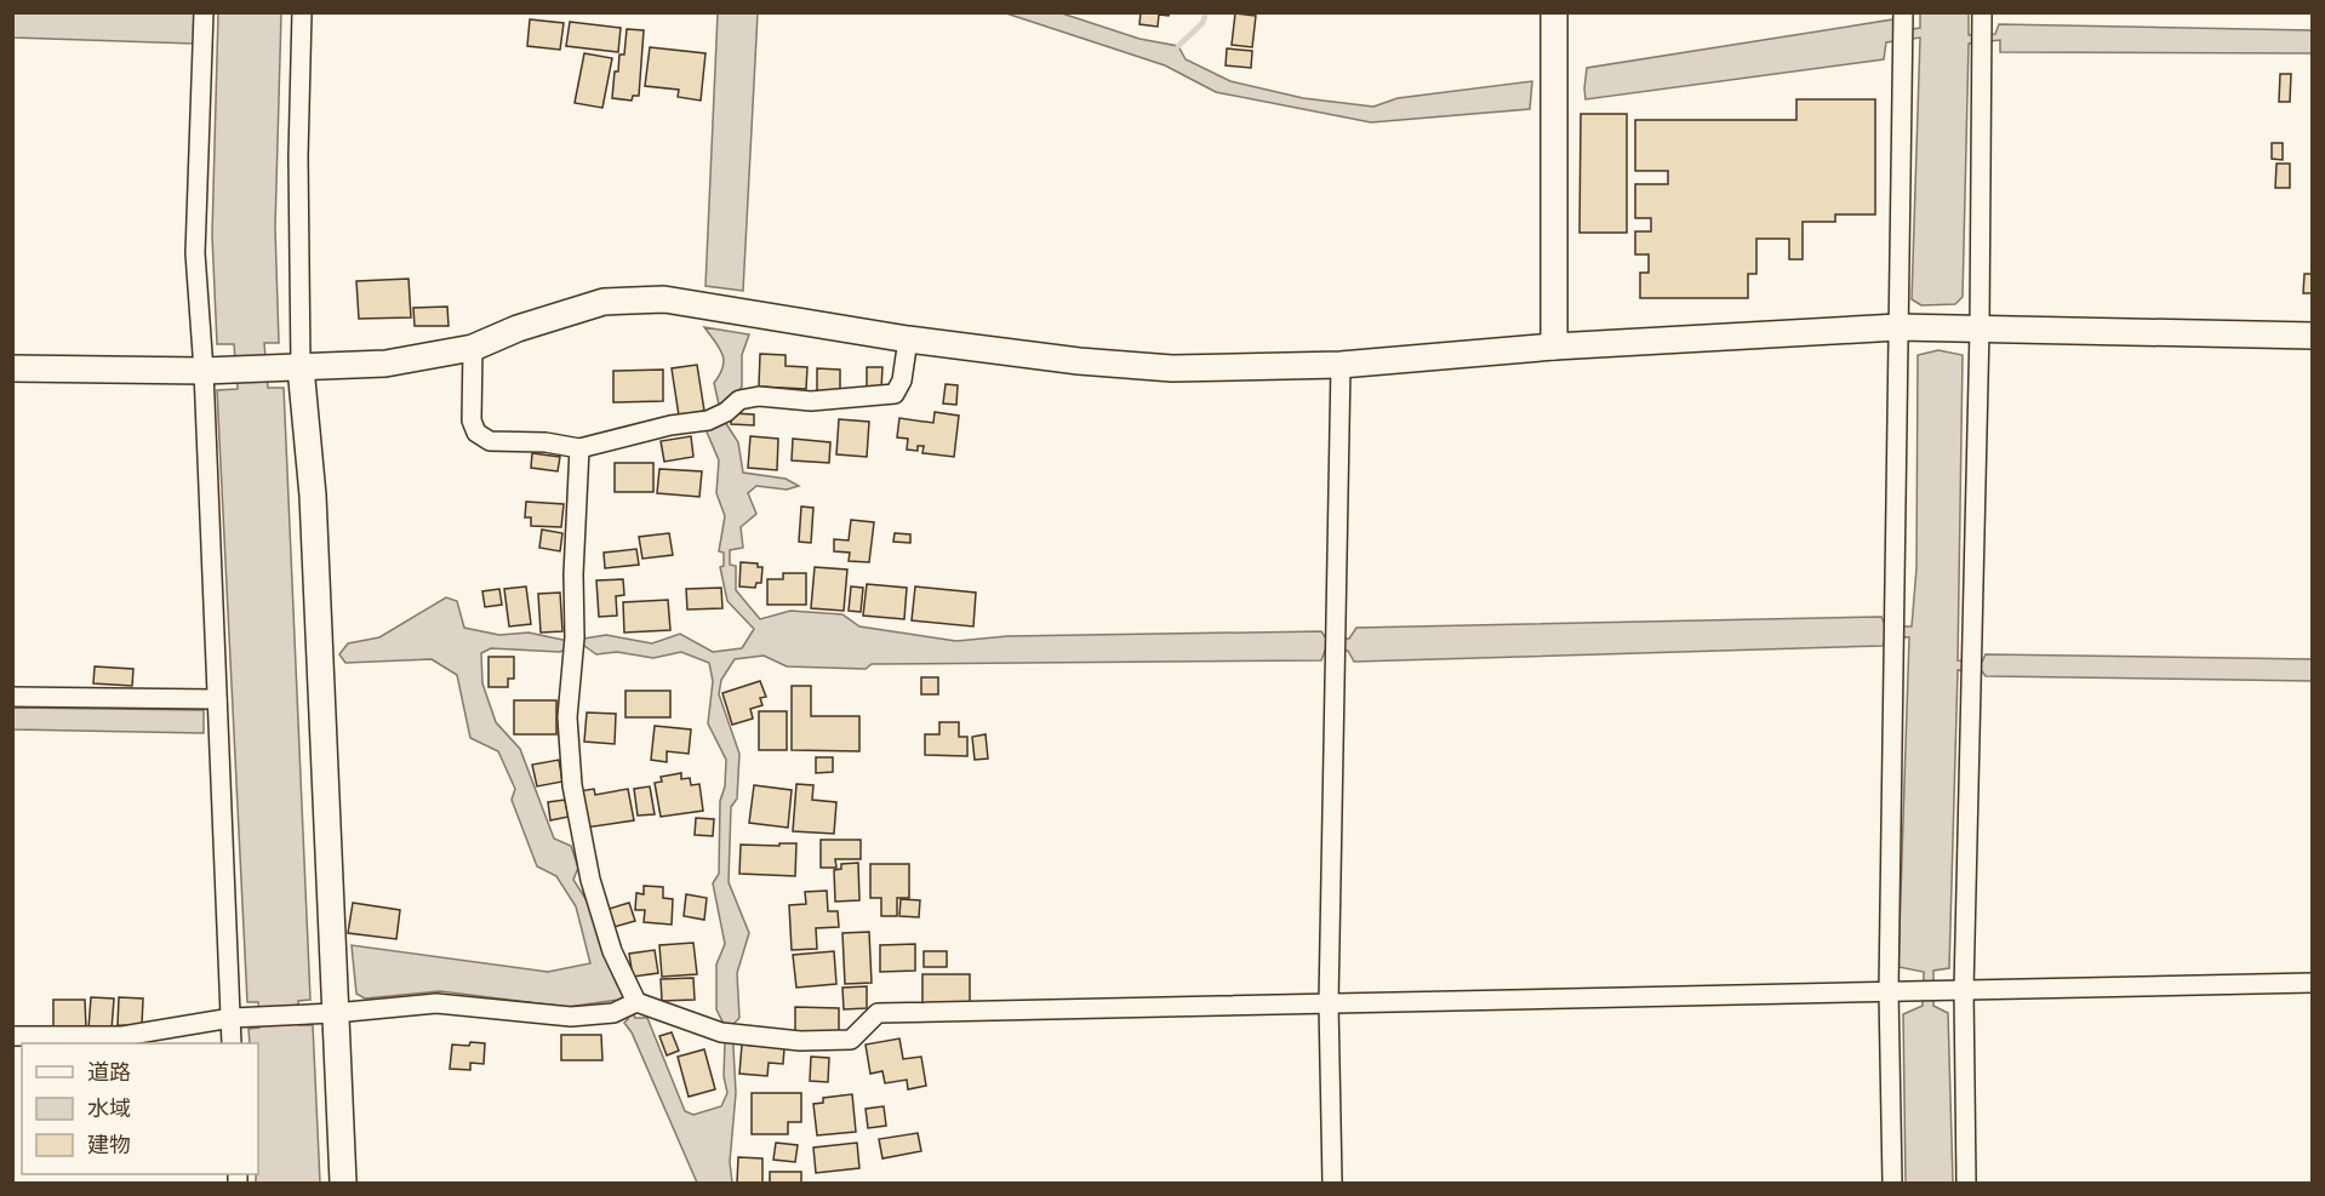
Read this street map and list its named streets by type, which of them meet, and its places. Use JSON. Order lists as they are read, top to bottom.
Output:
{
  "legend": ["道路", "水域", "建物"]
}
